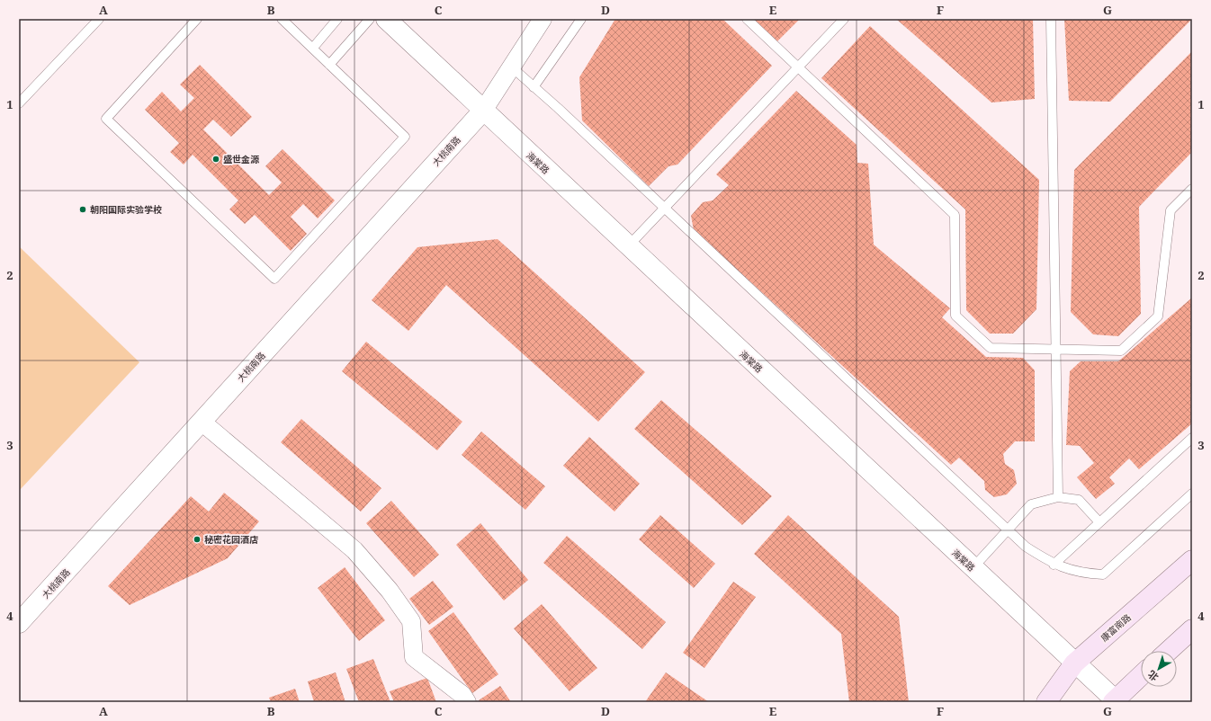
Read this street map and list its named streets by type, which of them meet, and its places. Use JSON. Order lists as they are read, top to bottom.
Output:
{
  "streets": {
    "main road": ["康富南路"],
    "street": ["大桃南路", "海棠路"]
  },
  "crossings": [
    ["大桃南路", "海棠路"],
    ["海棠路", "康富南路"]
  ],
  "places": ["盛世金源", "朝阳国际实验学校", "秘密花园酒店"],
  "north": "bottom left",
  "grid": {
    "columns": [
      "A",
      "B",
      "C",
      "D",
      "E",
      "F",
      "G"
    ],
    "rows": [
      "1",
      "2",
      "3",
      "4"
    ]
  }
}
